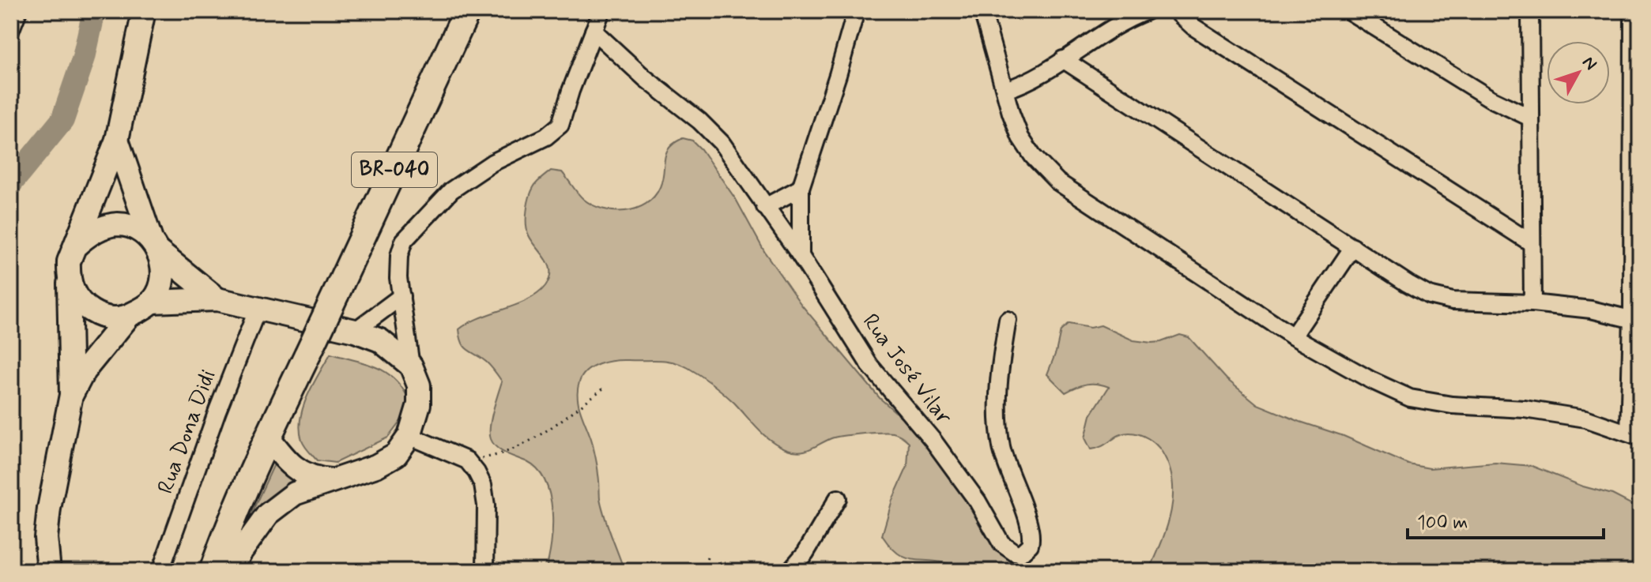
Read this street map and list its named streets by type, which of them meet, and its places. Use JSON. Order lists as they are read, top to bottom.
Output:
{
  "streets": {
    "highway": ["BR-040"],
    "street": ["Rua José Vilar", "Rua Dona Didi"]
  },
  "scale_bar": "100 m",
  "north": "top right"
}
